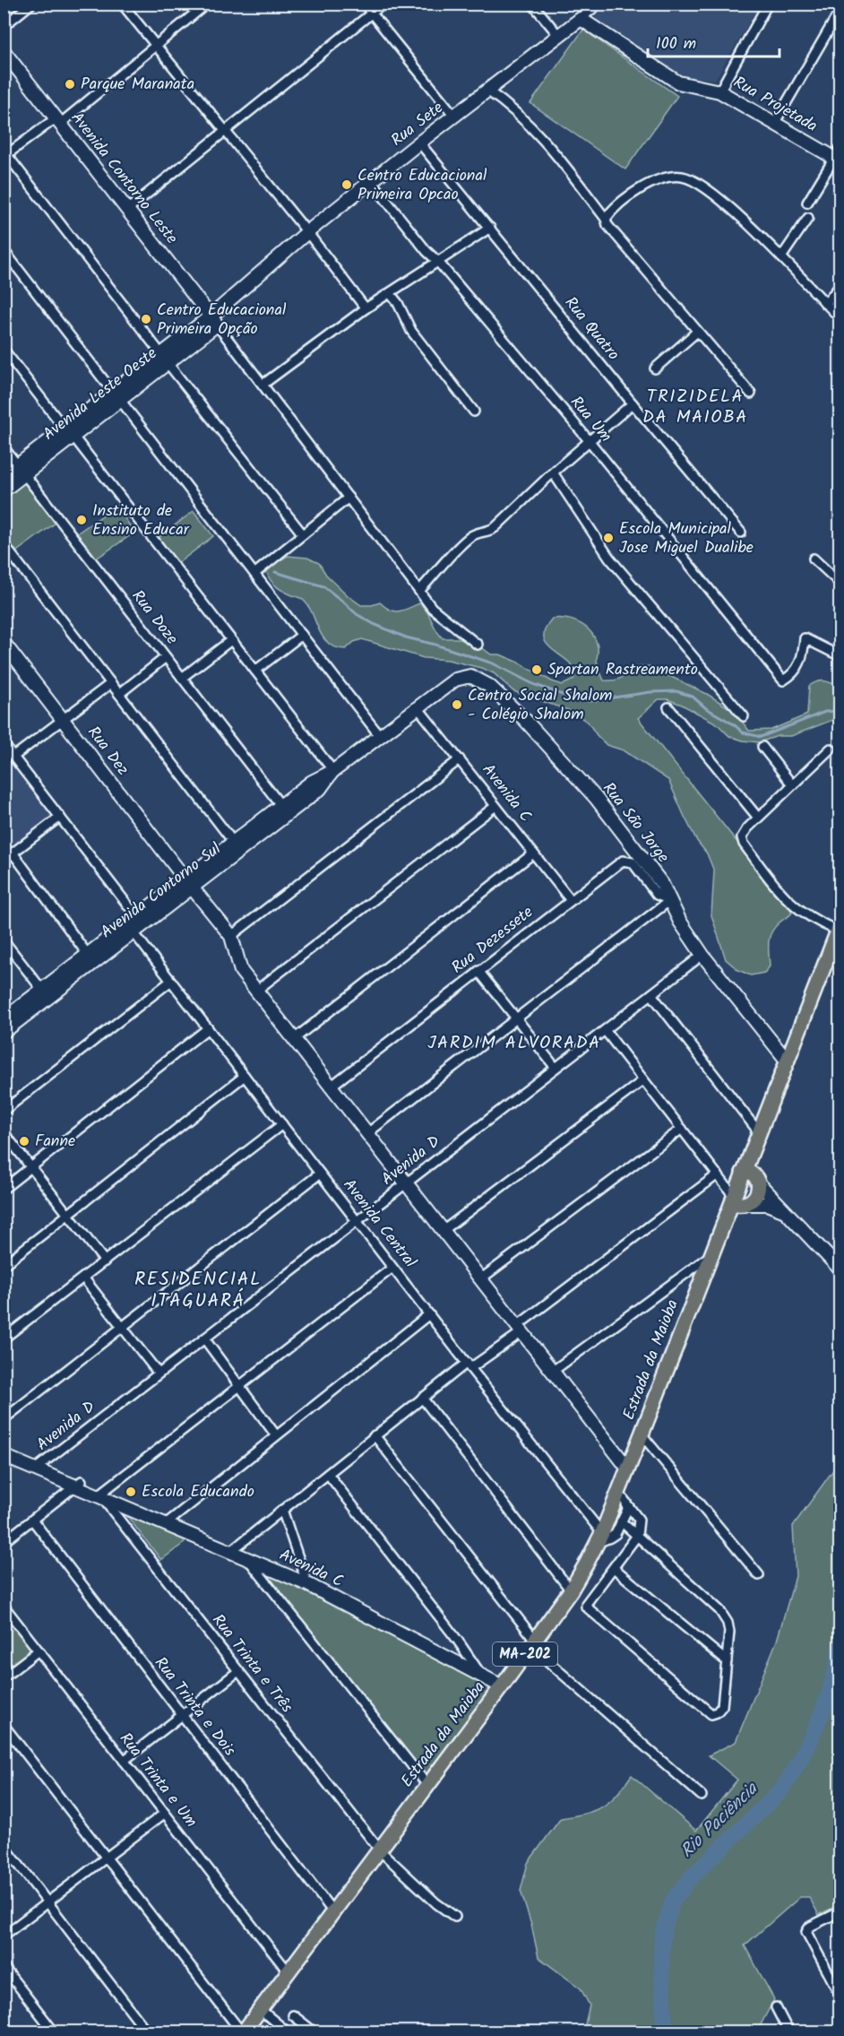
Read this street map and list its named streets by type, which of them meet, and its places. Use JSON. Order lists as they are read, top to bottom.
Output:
{
  "streets": {
    "main road": ["Estrada da Maioba", "MA-202"],
    "street": [
      "Rua Projetada",
      "Rua Sete",
      "Avenida Contorno Leste",
      "Rua Quatro",
      "Avenida Leste Oeste",
      "Rua Um",
      "Rua Doze",
      "Rua Dez",
      "Avenida C",
      "Rua São Jorge",
      "Avenida Contorno Sul",
      "Rua Dezessete",
      "Avenida D",
      "Avenida Central",
      "Rua Trinta e Três",
      "Rua Trinta e Dois",
      "Rua Trinta e Um"
    ]
  },
  "crossings": [
    ["Rua Projetada", "Rua Sete"],
    ["Rua Sete", "Avenida Contorno Leste"],
    ["Rua Sete", "Rua Quatro"],
    ["Rua Sete", "Avenida Leste Oeste"],
    ["Rua Sete", "Rua Um"],
    ["Avenida Contorno Leste", "Avenida Leste Oeste"],
    ["Avenida Leste Oeste", "Rua Doze"],
    ["Rua Doze", "Avenida Contorno Sul"],
    ["Rua Dez", "Avenida Contorno Sul"],
    ["Avenida C", "Rua São Jorge"],
    ["Avenida C", "Avenida Contorno Sul"],
    ["Avenida C", "Rua Dezessete"],
    ["Avenida C", "Avenida D"],
    ["Avenida C", "Estrada da Maioba"],
    ["Avenida C", "Rua Trinta e Três"],
    ["Rua São Jorge", "Avenida Contorno Sul"],
    ["Rua São Jorge", "Rua Dezessete"],
    ["Rua São Jorge", "Avenida D"],
    ["Rua São Jorge", "MA-202"],
    ["Avenida Contorno Sul", "Avenida Central"],
    ["Avenida D", "Avenida Central"],
    ["Avenida Central", "Estrada da Maioba"],
    ["Estrada da Maioba", "MA-202"],
    ["Estrada da Maioba", "Rua Trinta e Três"],
    ["Estrada da Maioba", "Rua Trinta e Dois"],
    ["Estrada da Maioba", "Rua Trinta e Um"]
  ],
  "districts": ["TRIZIDELA DA MAIOBA", "JARDIM ALVORADA", "RESIDENCIAL ITAGUARÁ"],
  "water": ["Rio Paciência"],
  "places": [
    "Parque Maranata",
    "Centro Educacional Primeira Opcao",
    "Centro Educacional Primeira Opção",
    "Instituto de Ensino Educar",
    "Escola Municipal Jose Miguel Dualibe",
    "Spartan Rastreamento",
    "Centro Social Shalom - Colégio Shalom",
    "Fanne",
    "Escola Educando"
  ],
  "scale_bar": "100 m"
}
